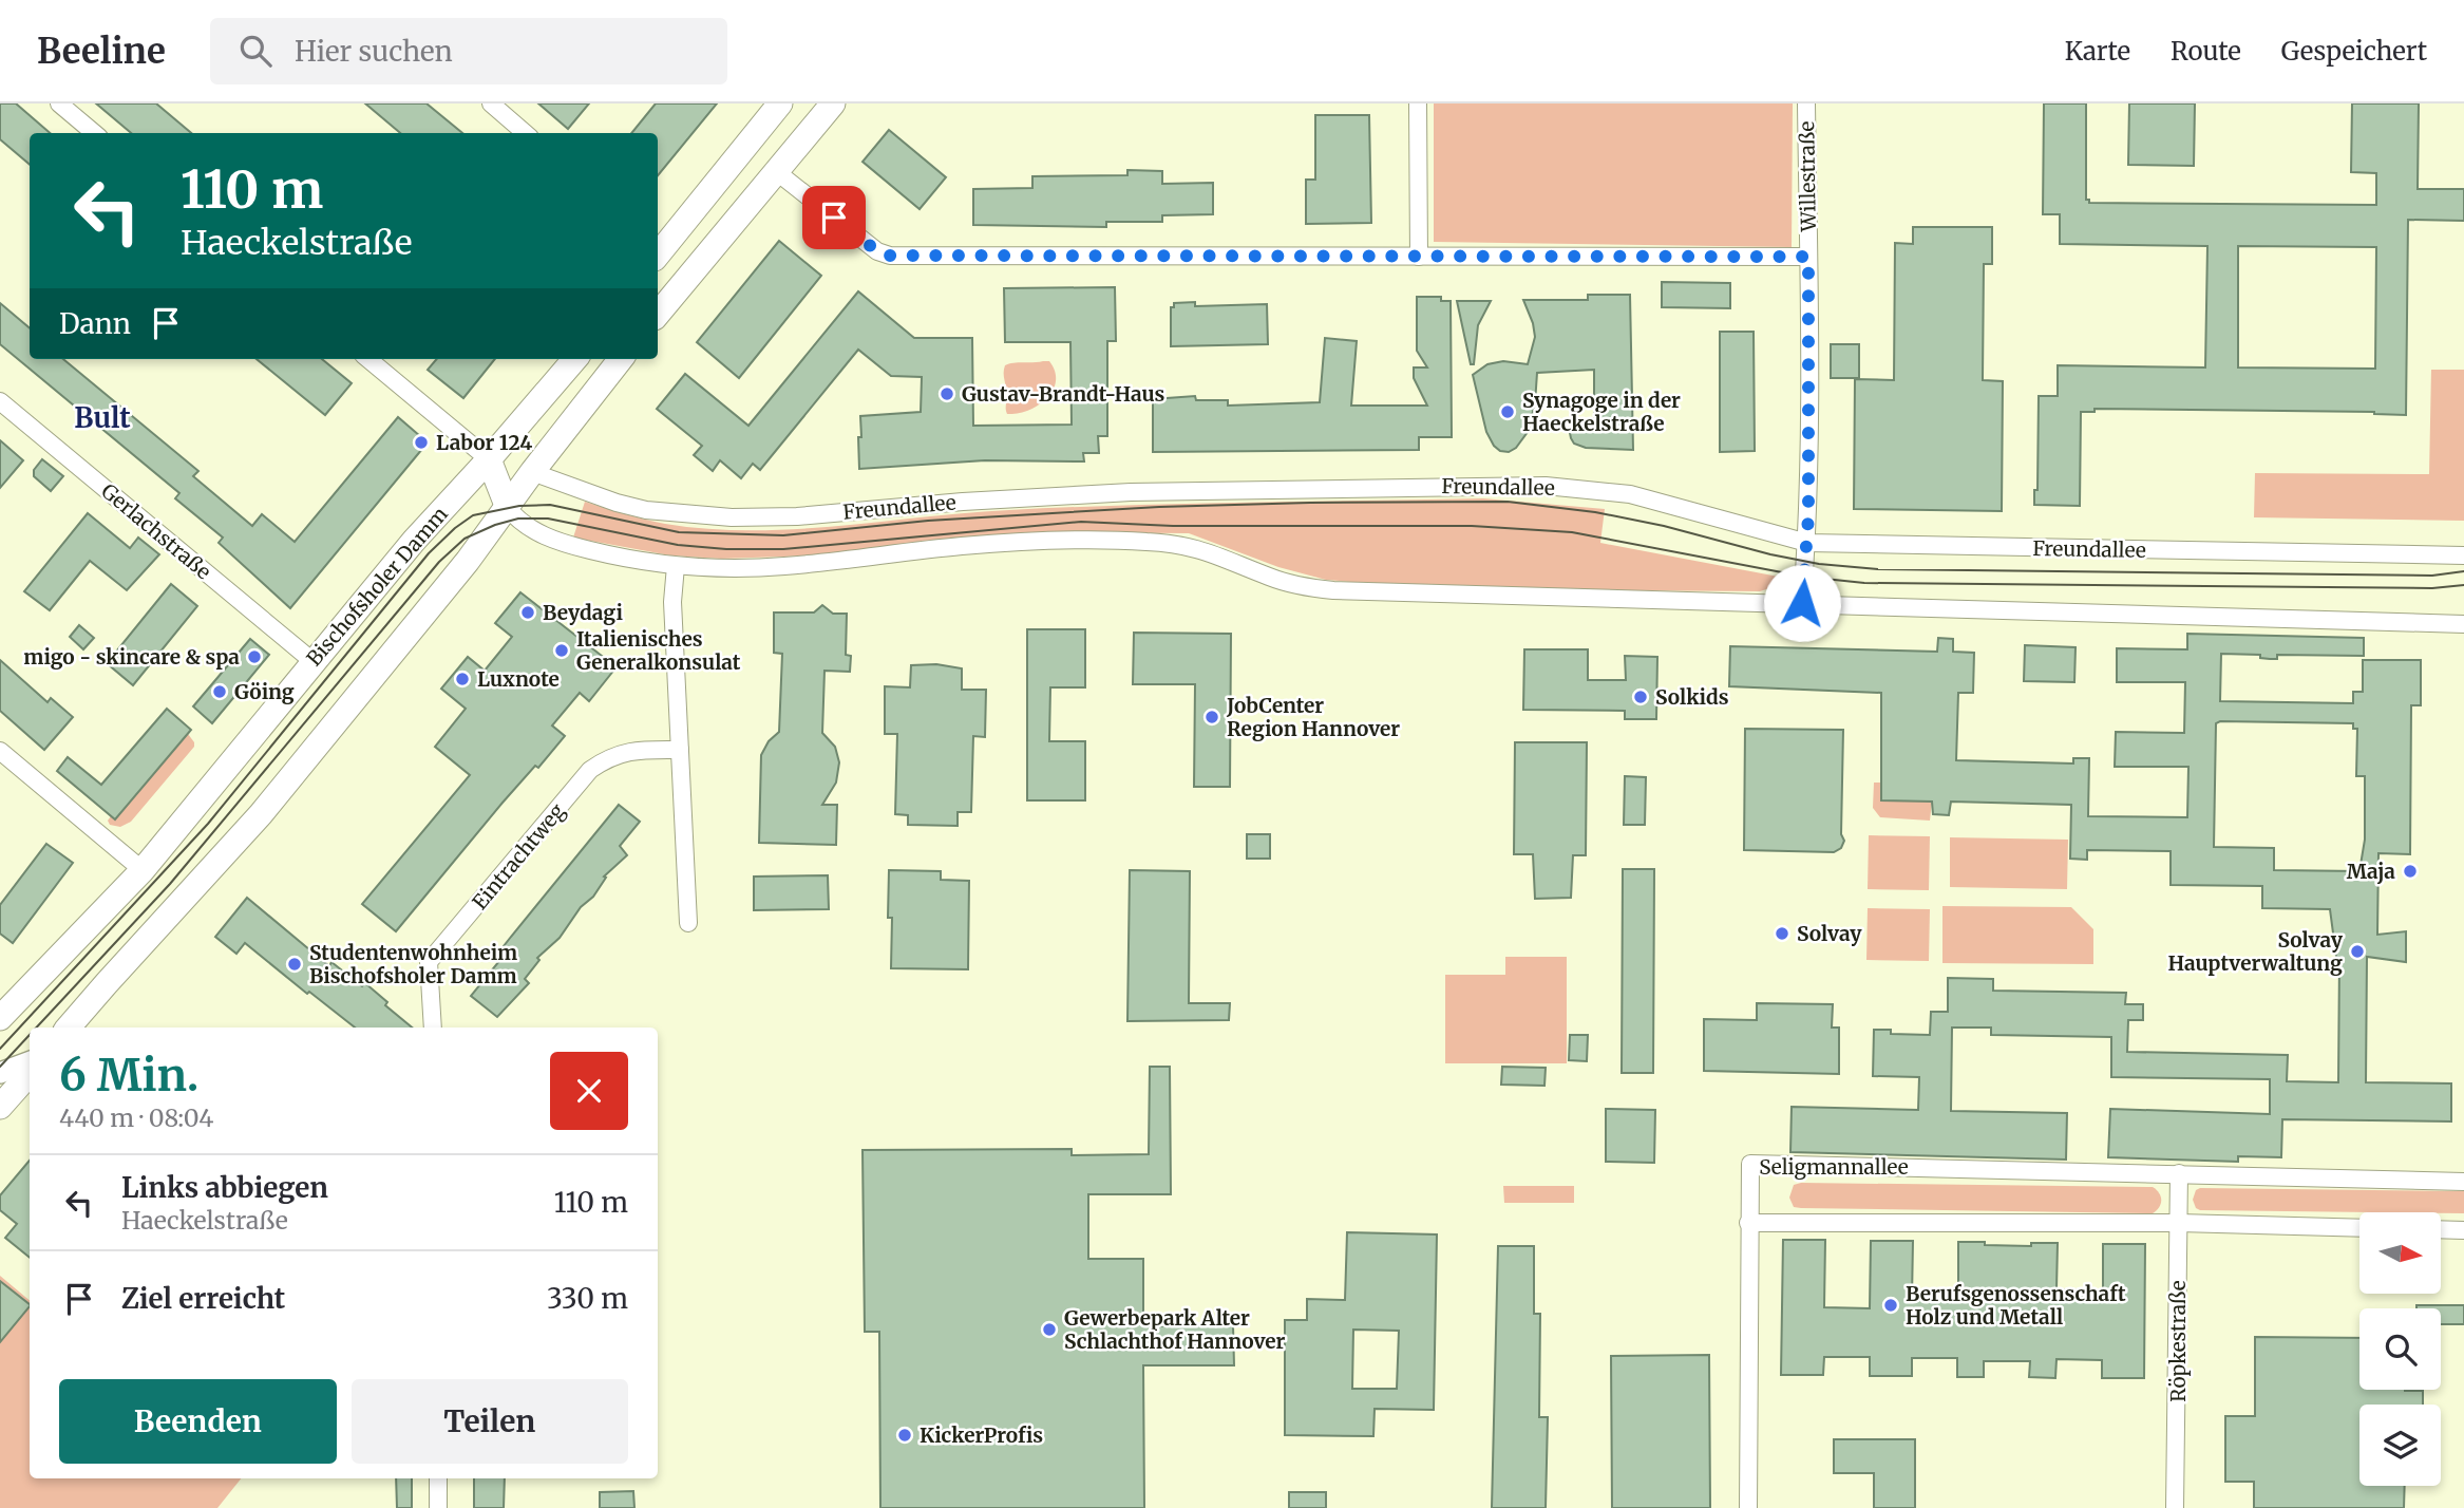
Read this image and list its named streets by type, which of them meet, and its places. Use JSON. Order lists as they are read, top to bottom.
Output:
{
  "streets": {
    "main road": ["Bischofsholer Damm"],
    "street": [
      "Willestraße",
      "Freundallee",
      "Gerlachstraße",
      "Eintrachtweg",
      "Seligmannallee",
      "Röpkestraße"
    ]
  },
  "crossings": [
    ["Willestraße", "Freundallee"],
    ["Gerlachstraße", "Bischofsholer Damm"],
    ["Seligmannallee", "Röpkestraße"]
  ],
  "districts": ["Bult"],
  "places": [
    "Gustav-Brandt-Haus",
    "Synagoge in der Haeckelstraße",
    "Labor 124",
    "Beydagi",
    "Italienisches Generalkonsulat",
    "migo - skincare & spa",
    "Luxnote",
    "Göing",
    "Solkids",
    "JobCenter Region Hannover",
    "Maja",
    "Solvay",
    "Solvay Hauptverwaltung",
    "Studentenwohnheim Bischofsholer Damm",
    "Berufsgenossenschaft Holz und Metall",
    "Gewerbepark Alter Schlachthof Hannover",
    "KickerProfis"
  ],
  "north": "right",
  "page": {
    "header": "Beeline",
    "search": "Hier suchen",
    "nav": ["Karte", "Route", "Gespeichert"],
    "turn": ["110 m", "Haeckelstraße"],
    "then": "Dann",
    "heading": ["6 Min.", "440 m · 08:04"],
    "list": [
      {
        "name": "Links abbiegen",
        "note": "Haeckelstraße",
        "value": "110 m"
      },
      {
        "name": "Ziel erreicht",
        "value": "330 m"
      }
    ],
    "buttons": ["Beenden", "Teilen"]
  }
}
